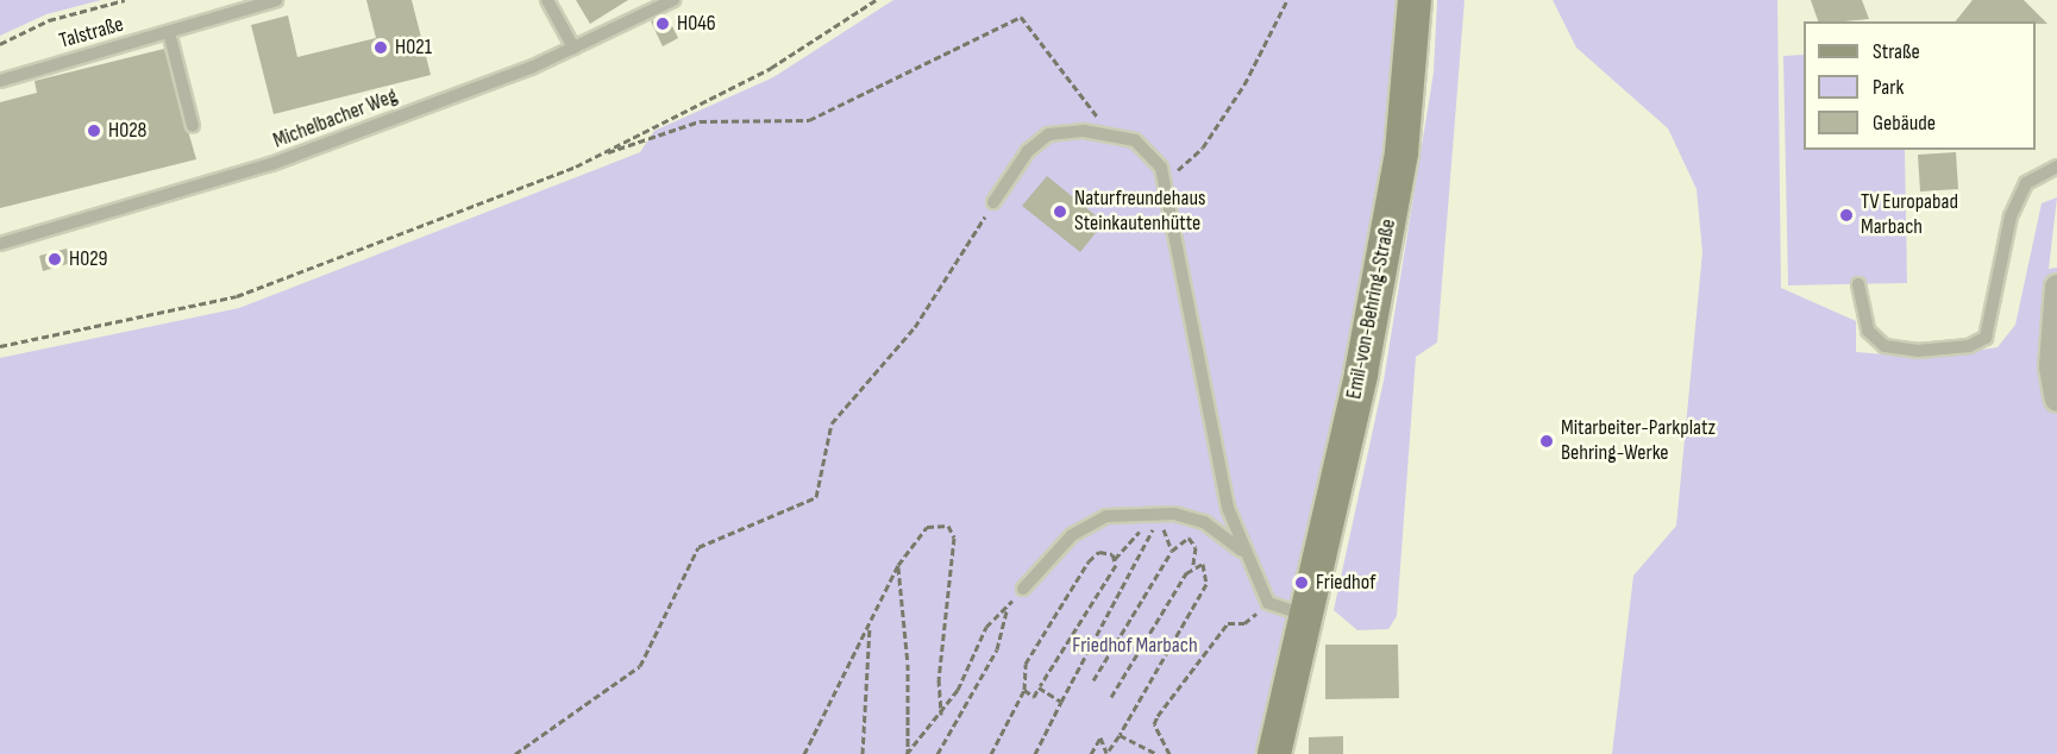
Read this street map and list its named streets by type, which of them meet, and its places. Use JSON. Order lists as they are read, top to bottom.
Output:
{
  "streets": {
    "main road": ["Emil-von-Behring-Straße"],
    "lane": ["Talstraße", "Michelbacher Weg"]
  },
  "parks": ["Friedhof Marbach"],
  "places": [
    "H046",
    "H021",
    "H028",
    "Naturfreundehaus Steinkautenhütte",
    "TV Europabad Marbach",
    "H029",
    "Mitarbeiter-Parkplatz Behring-Werke",
    "Friedhof"
  ],
  "legend": ["Straße", "Park", "Gebäude"]
}
